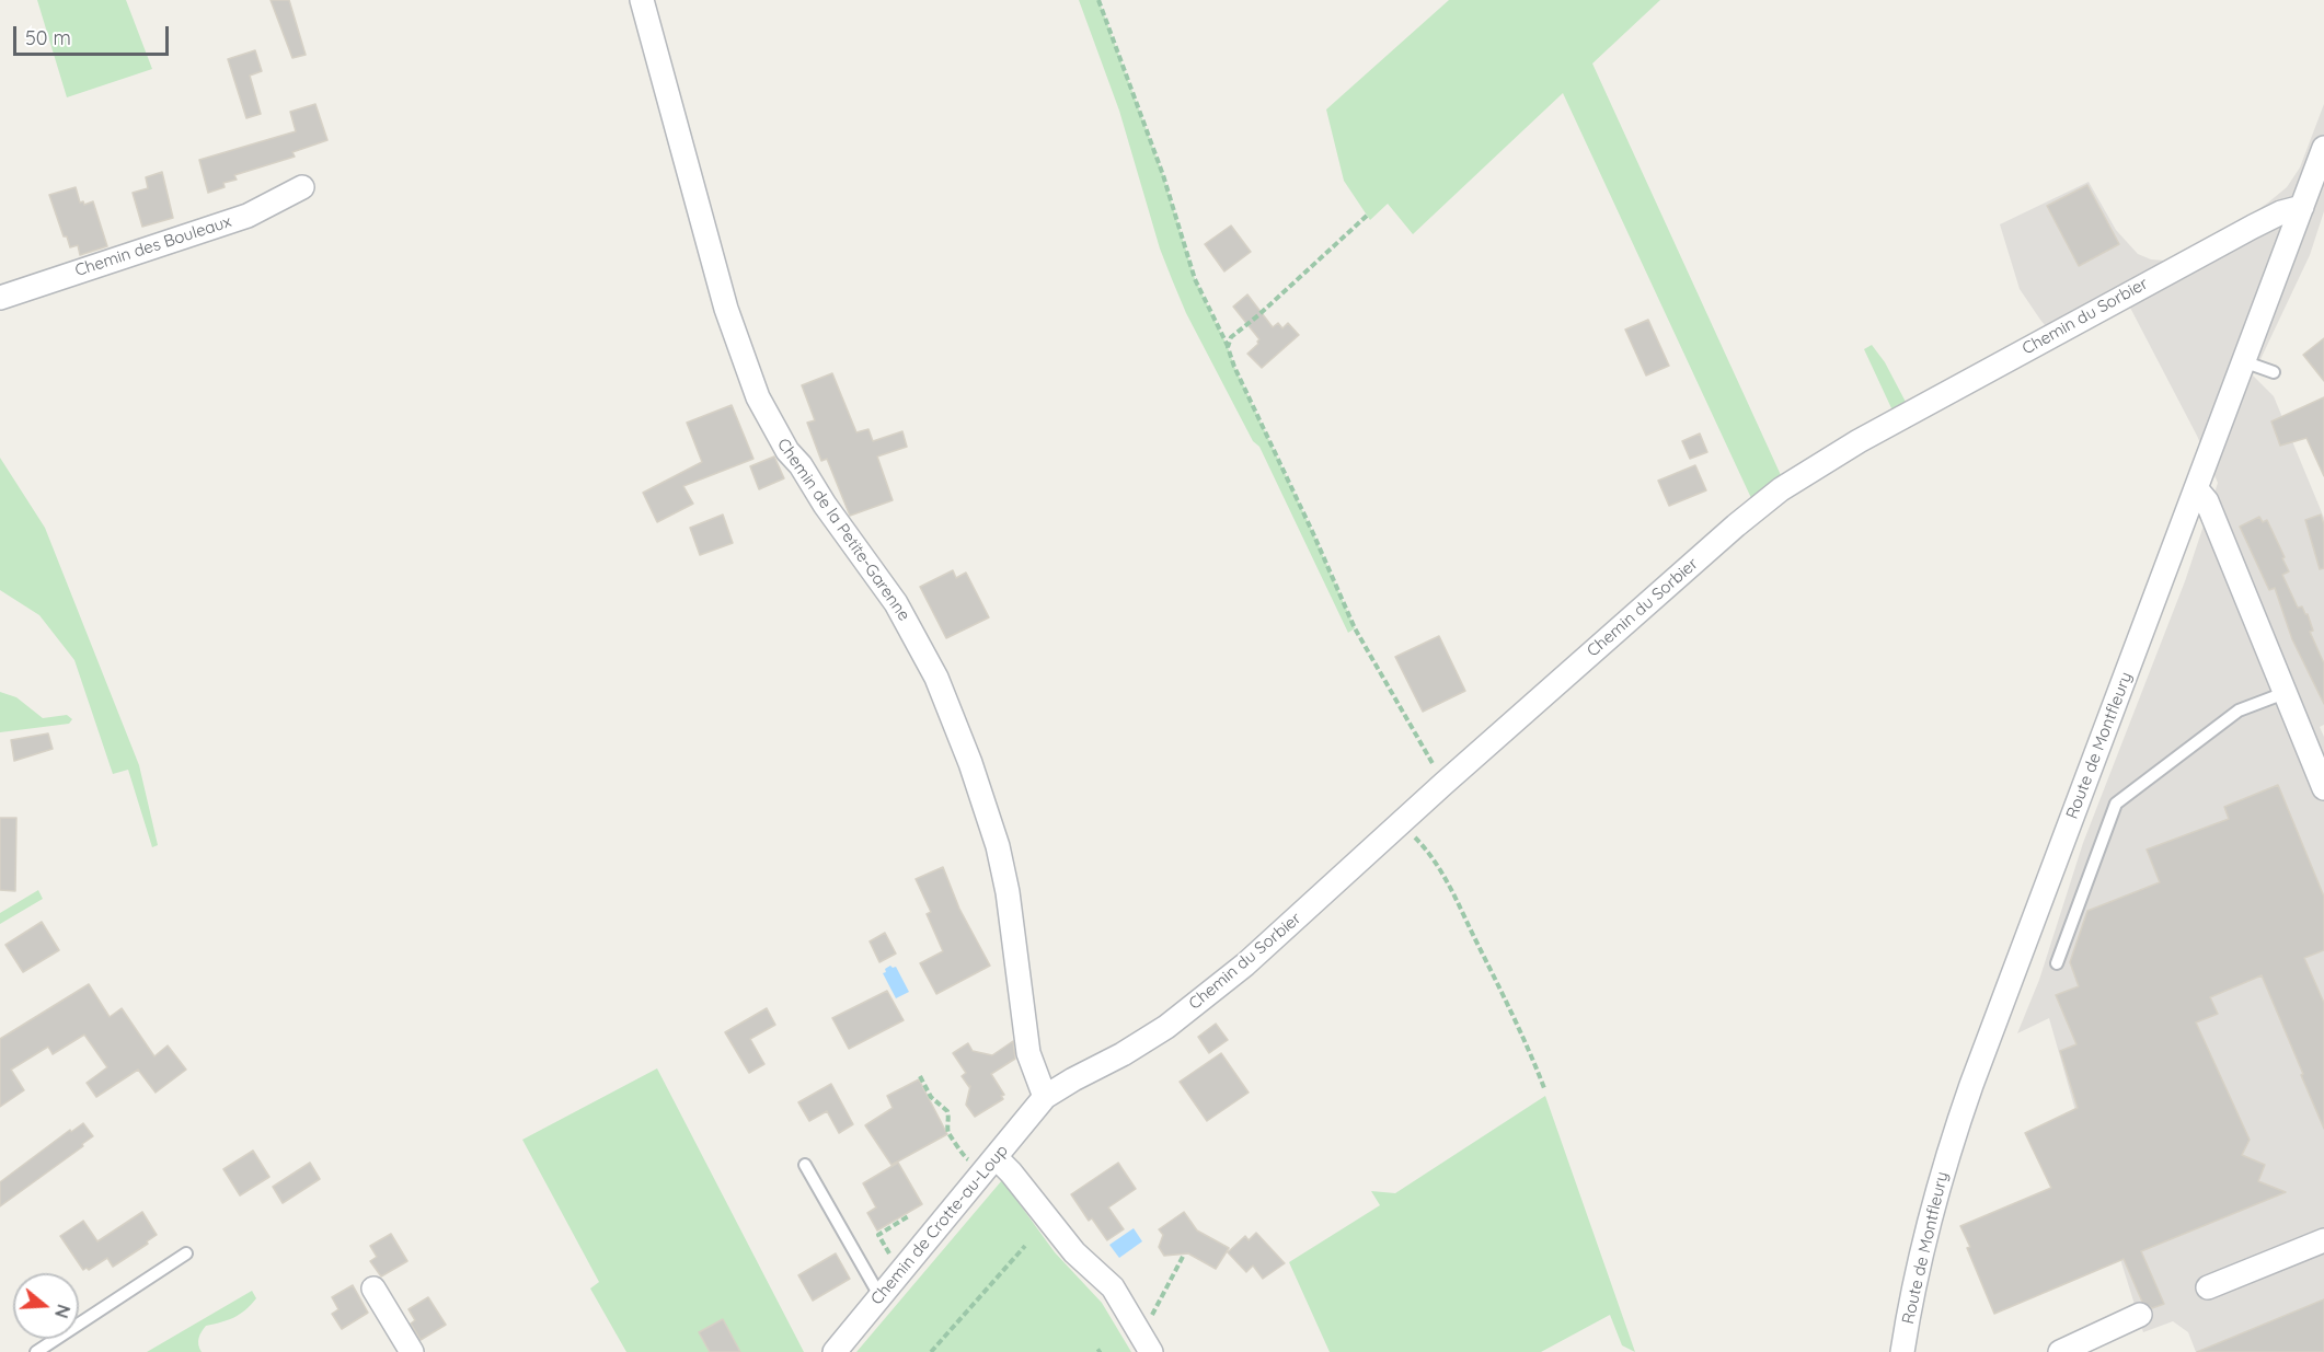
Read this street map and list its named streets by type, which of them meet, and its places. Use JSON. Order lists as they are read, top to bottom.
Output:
{
  "streets": {
    "street": [
      "Chemin des Bouleaux",
      "Chemin du Sorbier",
      "Chemin de la Petite-Garenne",
      "Route de Montfleury",
      "Chemin de Crotte-au-Loup"
    ]
  },
  "crossings": [
    ["Chemin du Sorbier", "Chemin de la Petite-Garenne"],
    ["Chemin du Sorbier", "Route de Montfleury"],
    ["Chemin du Sorbier", "Chemin de Crotte-au-Loup"],
    ["Chemin de la Petite-Garenne", "Chemin de Crotte-au-Loup"]
  ],
  "scale_bar": "50 m",
  "north": "right"
}
